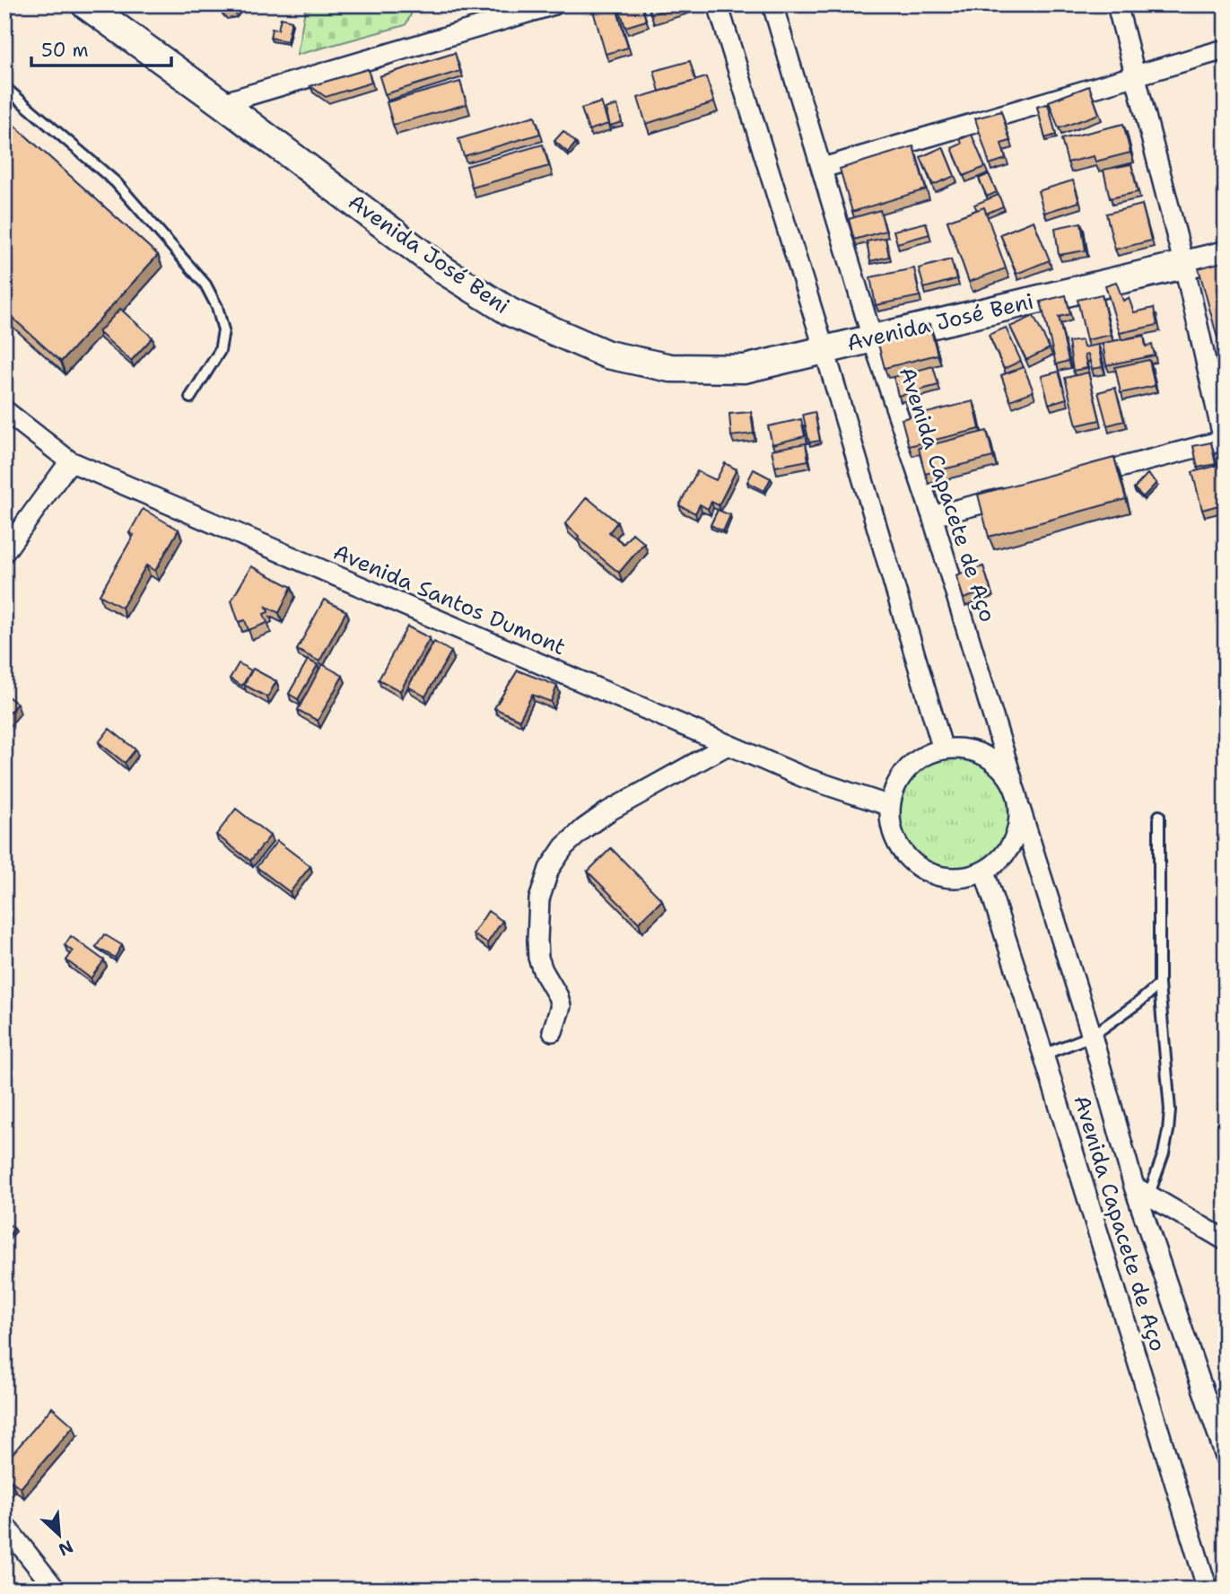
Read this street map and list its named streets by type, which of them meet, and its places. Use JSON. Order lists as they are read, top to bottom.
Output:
{
  "streets": {
    "main road": ["Avenida José Beni"],
    "street": ["Avenida Capacete de Aço", "Avenida Santos Dumont"]
  },
  "crossings": [
    ["Avenida José Beni", "Avenida Capacete de Aço"],
    ["Avenida Capacete de Aço", "Avenida Santos Dumont"]
  ],
  "scale_bar": "50 m",
  "north": "bottom right"
}
